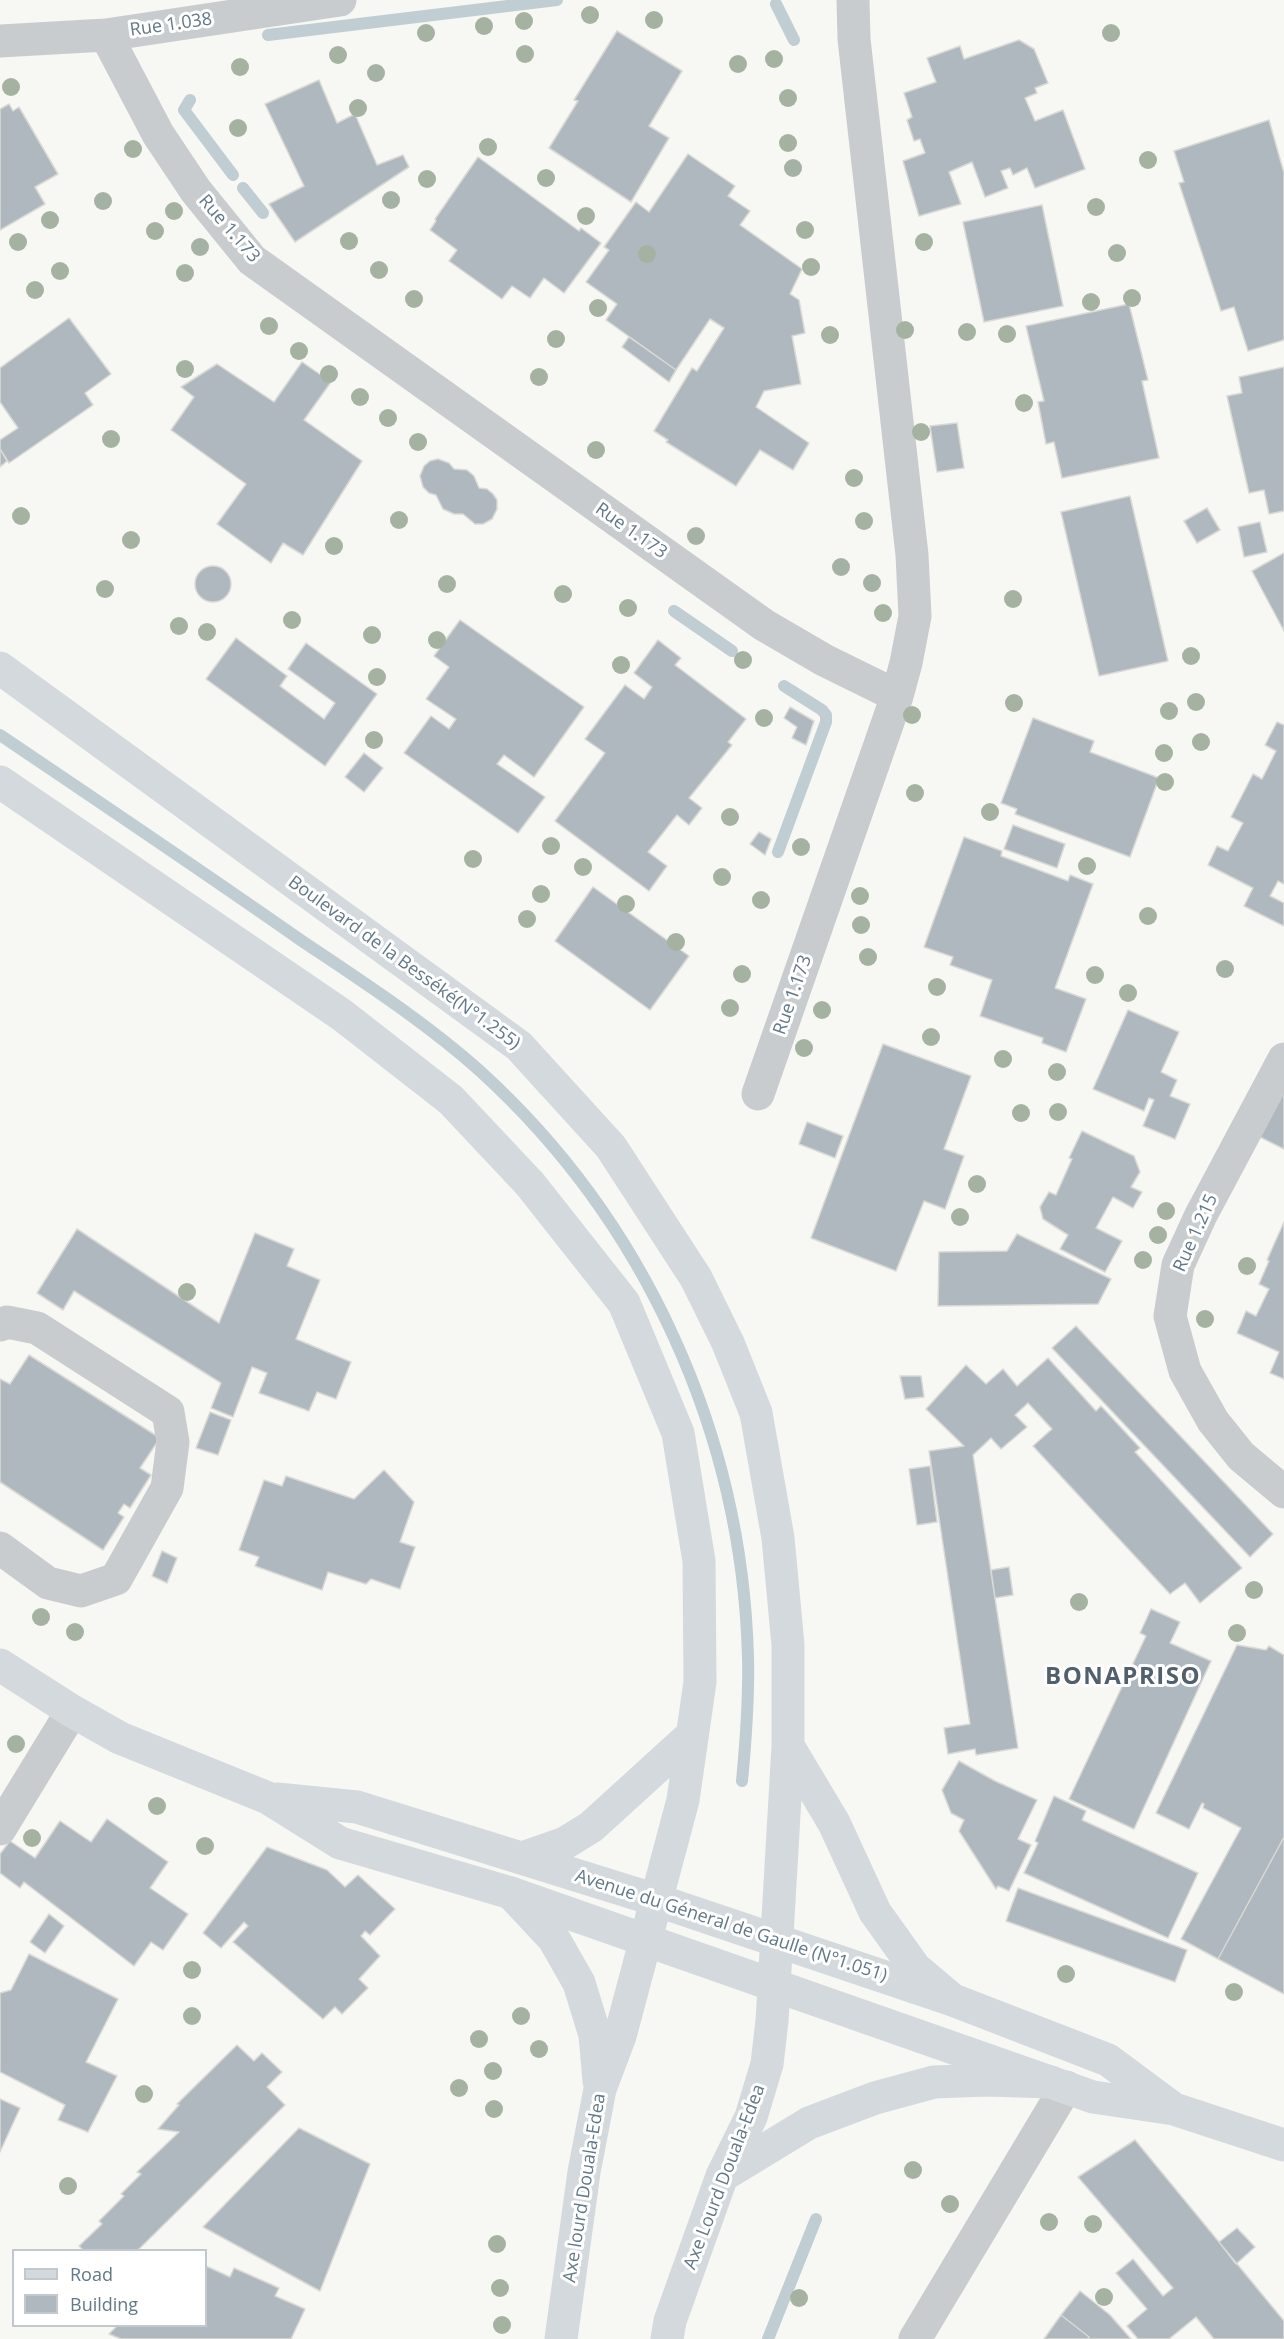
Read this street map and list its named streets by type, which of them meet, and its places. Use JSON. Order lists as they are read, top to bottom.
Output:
{
  "streets": {
    "main road": [
      "Boulevard de la Besséké(N°1.255)",
      "Avenue du Géneral de Gaulle (N°1.051)",
      "Axe Lourd Douala-Edea",
      "Axe lourd Douala-Edea"
    ],
    "street": ["Rue 1.038", "Rue 1.173", "Rue 1.215"]
  },
  "crossings": [
    ["Rue 1.038", "Rue 1.173"],
    ["Boulevard de la Besséké(N°1.255)", "Avenue du Géneral de Gaulle (N°1.051)"],
    ["Boulevard de la Besséké(N°1.255)", "Axe Lourd Douala-Edea"],
    ["Avenue du Géneral de Gaulle (N°1.051)", "Axe Lourd Douala-Edea"],
    ["Avenue du Géneral de Gaulle (N°1.051)", "Axe lourd Douala-Edea"]
  ],
  "districts": ["BONAPRISO"],
  "legend": ["Road", "Building"]
}
